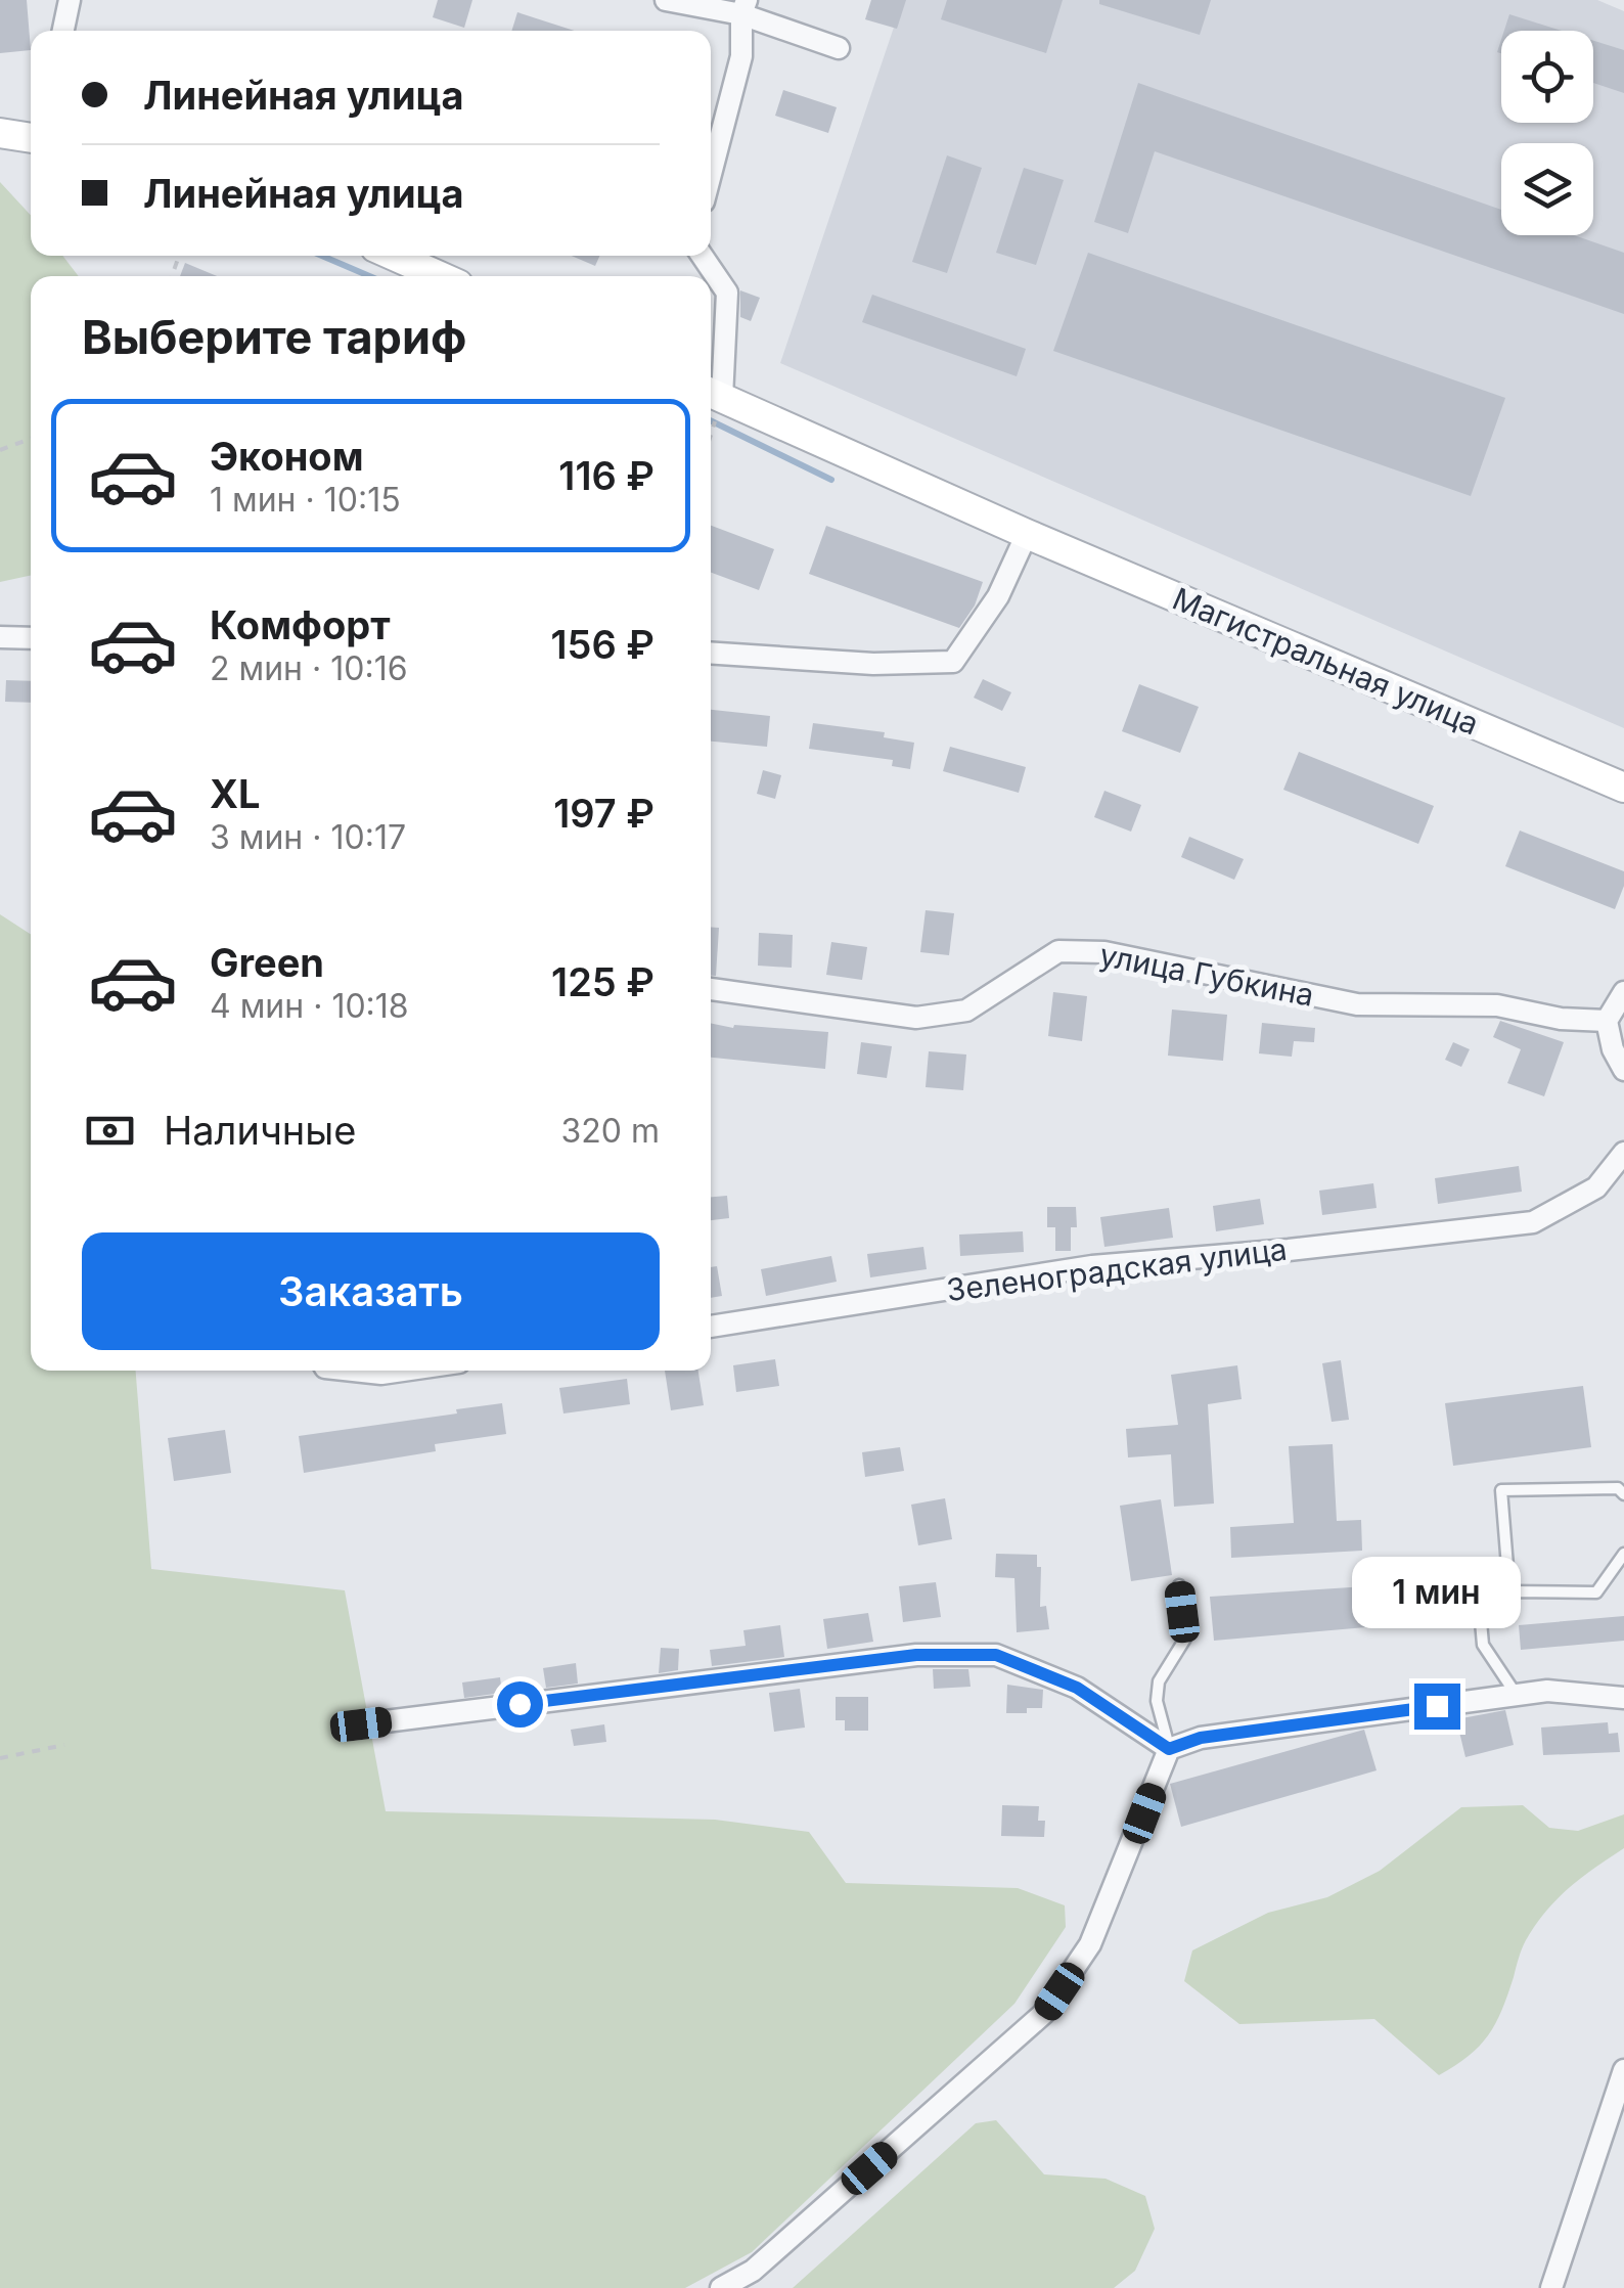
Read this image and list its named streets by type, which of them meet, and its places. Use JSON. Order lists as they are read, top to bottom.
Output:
{
  "streets": {
    "main road": ["Магистральная улица"],
    "street": ["улица Губкина", "Зеленоградская улица"]
  },
  "page": {
    "banner": ["Линейная улица", "Линейная улица"],
    "heading": "Выберите тариф",
    "list": [
      {
        "name": "Эконом",
        "note": "1 мин · 10:15",
        "value": "116 ₽"
      },
      {
        "name": "Комфорт",
        "note": "2 мин · 10:16",
        "value": "156 ₽"
      },
      {
        "name": "XL",
        "note": "3 мин · 10:17",
        "value": "197 ₽"
      },
      {
        "name": "Green",
        "note": "4 мин · 10:18",
        "value": "125 ₽"
      }
    ],
    "pay": ["Наличные", "320 m"],
    "buttons": "Заказать",
    "bubble": "1 мин"
  }
}
